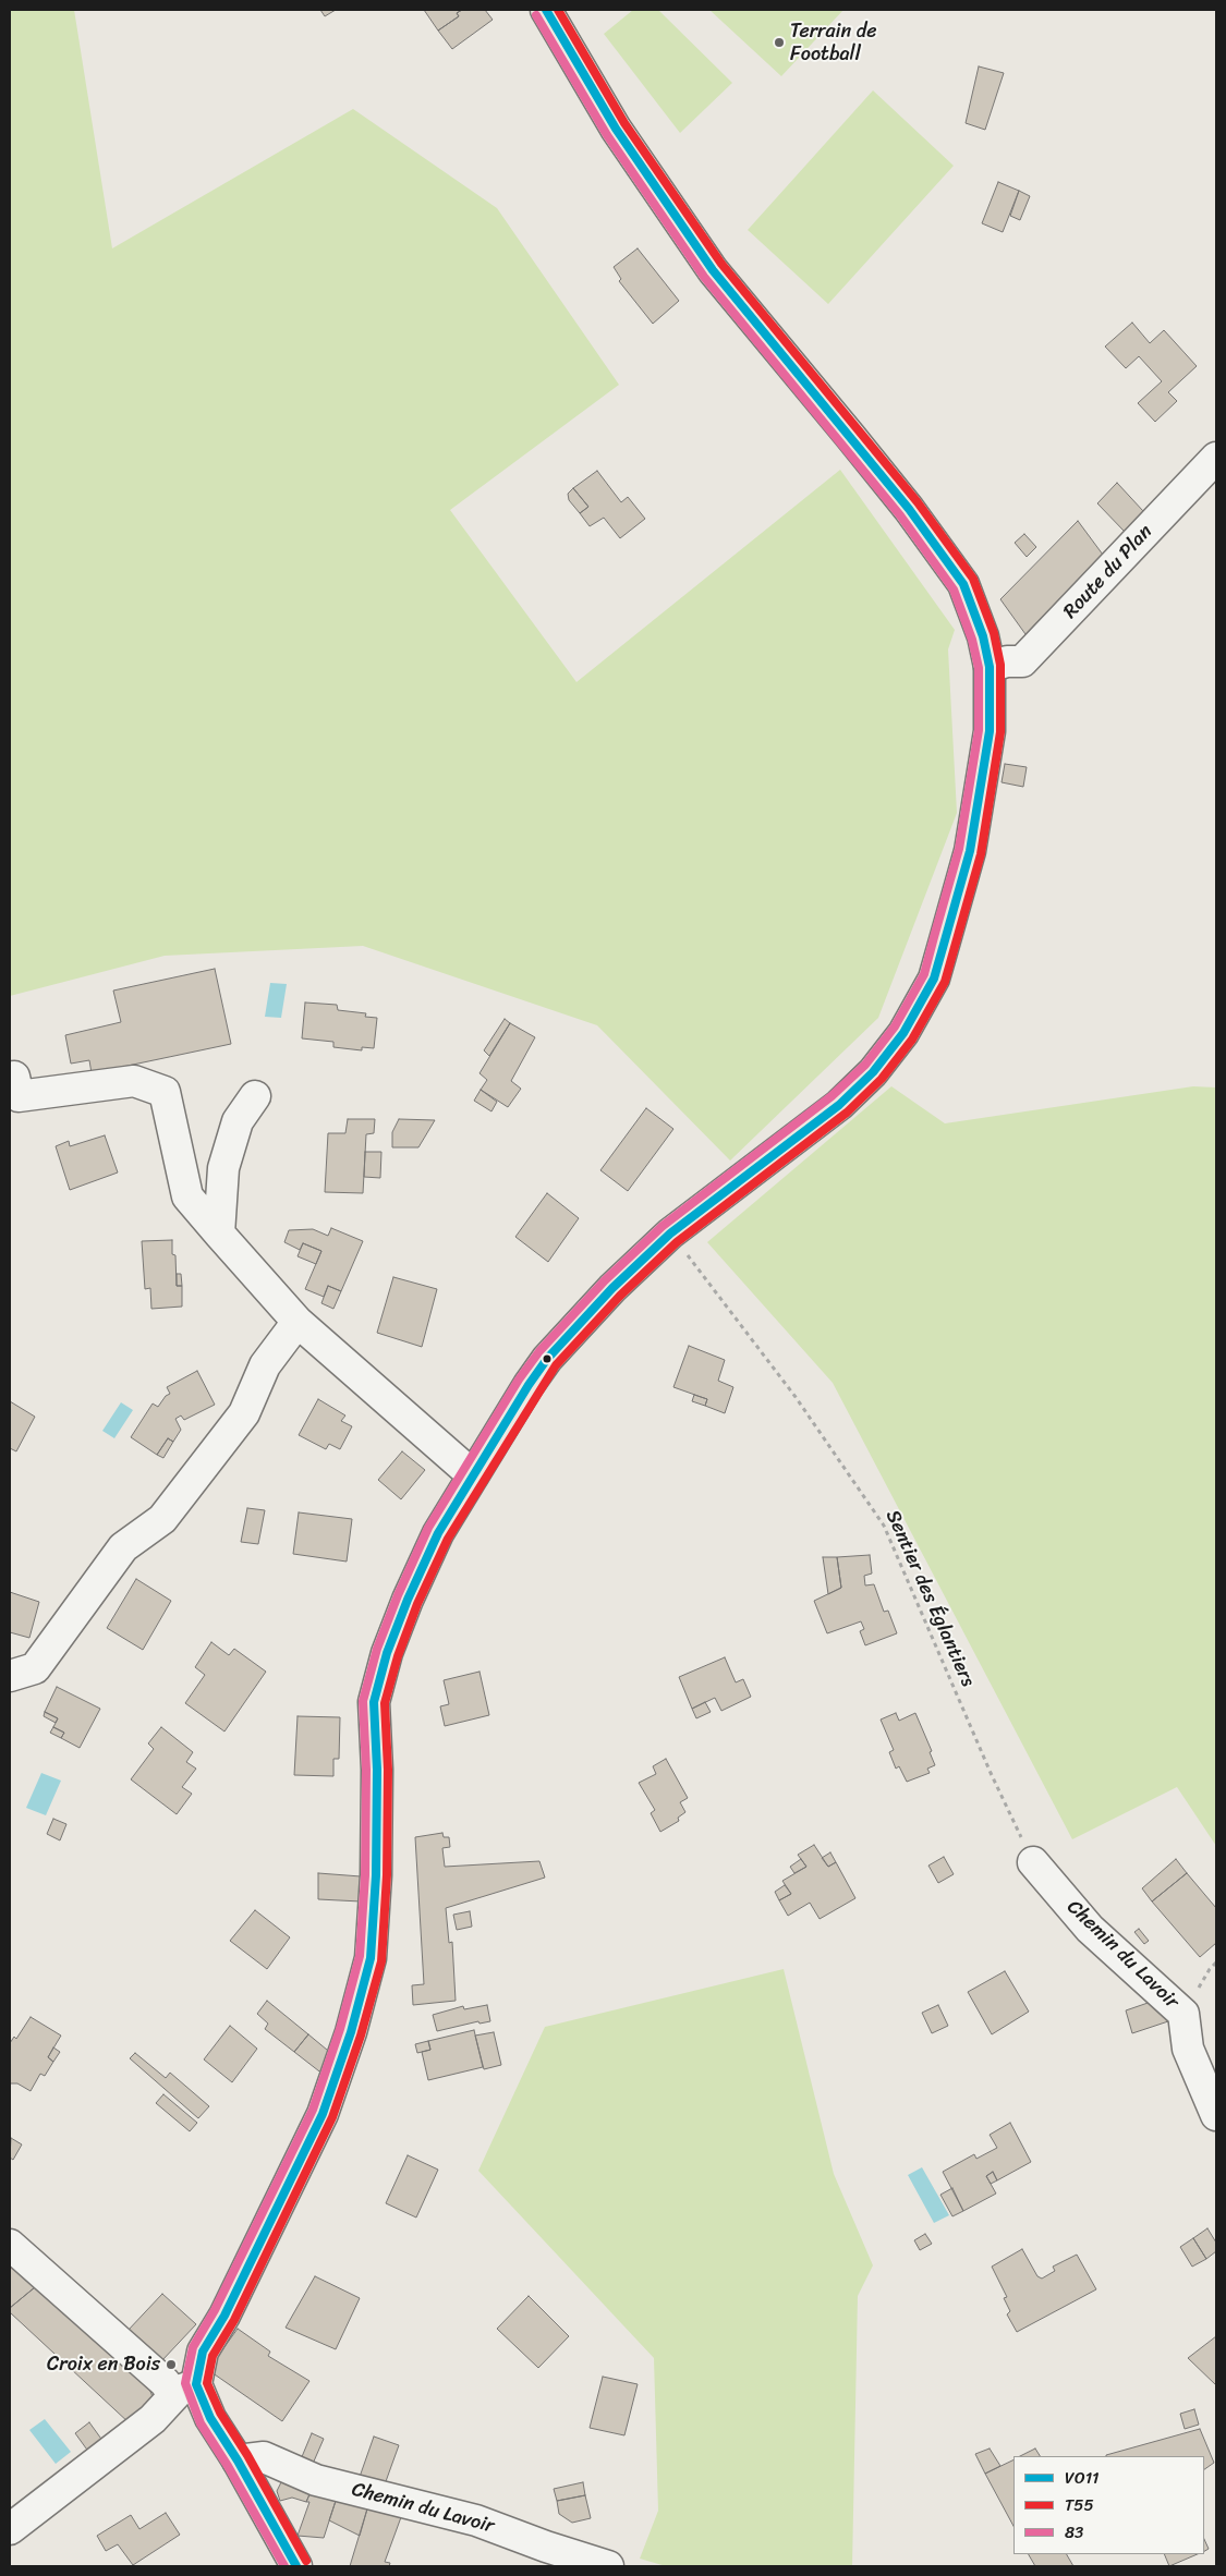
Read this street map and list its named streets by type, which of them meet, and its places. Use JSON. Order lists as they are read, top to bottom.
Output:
{
  "streets": {
    "street": ["Route du Plan", "Chemin du Lavoir"],
    "path": ["Sentier des Églantiers"]
  },
  "crossings": [
    ["Sentier des Églantiers", "Chemin du Lavoir"]
  ],
  "places": ["Terrain de Football", "Croix en Bois"],
  "lines": ["transit line VO11", "transit line T55", "transit line 83"],
  "legend": ["VO11", "T55", "83"]
}
